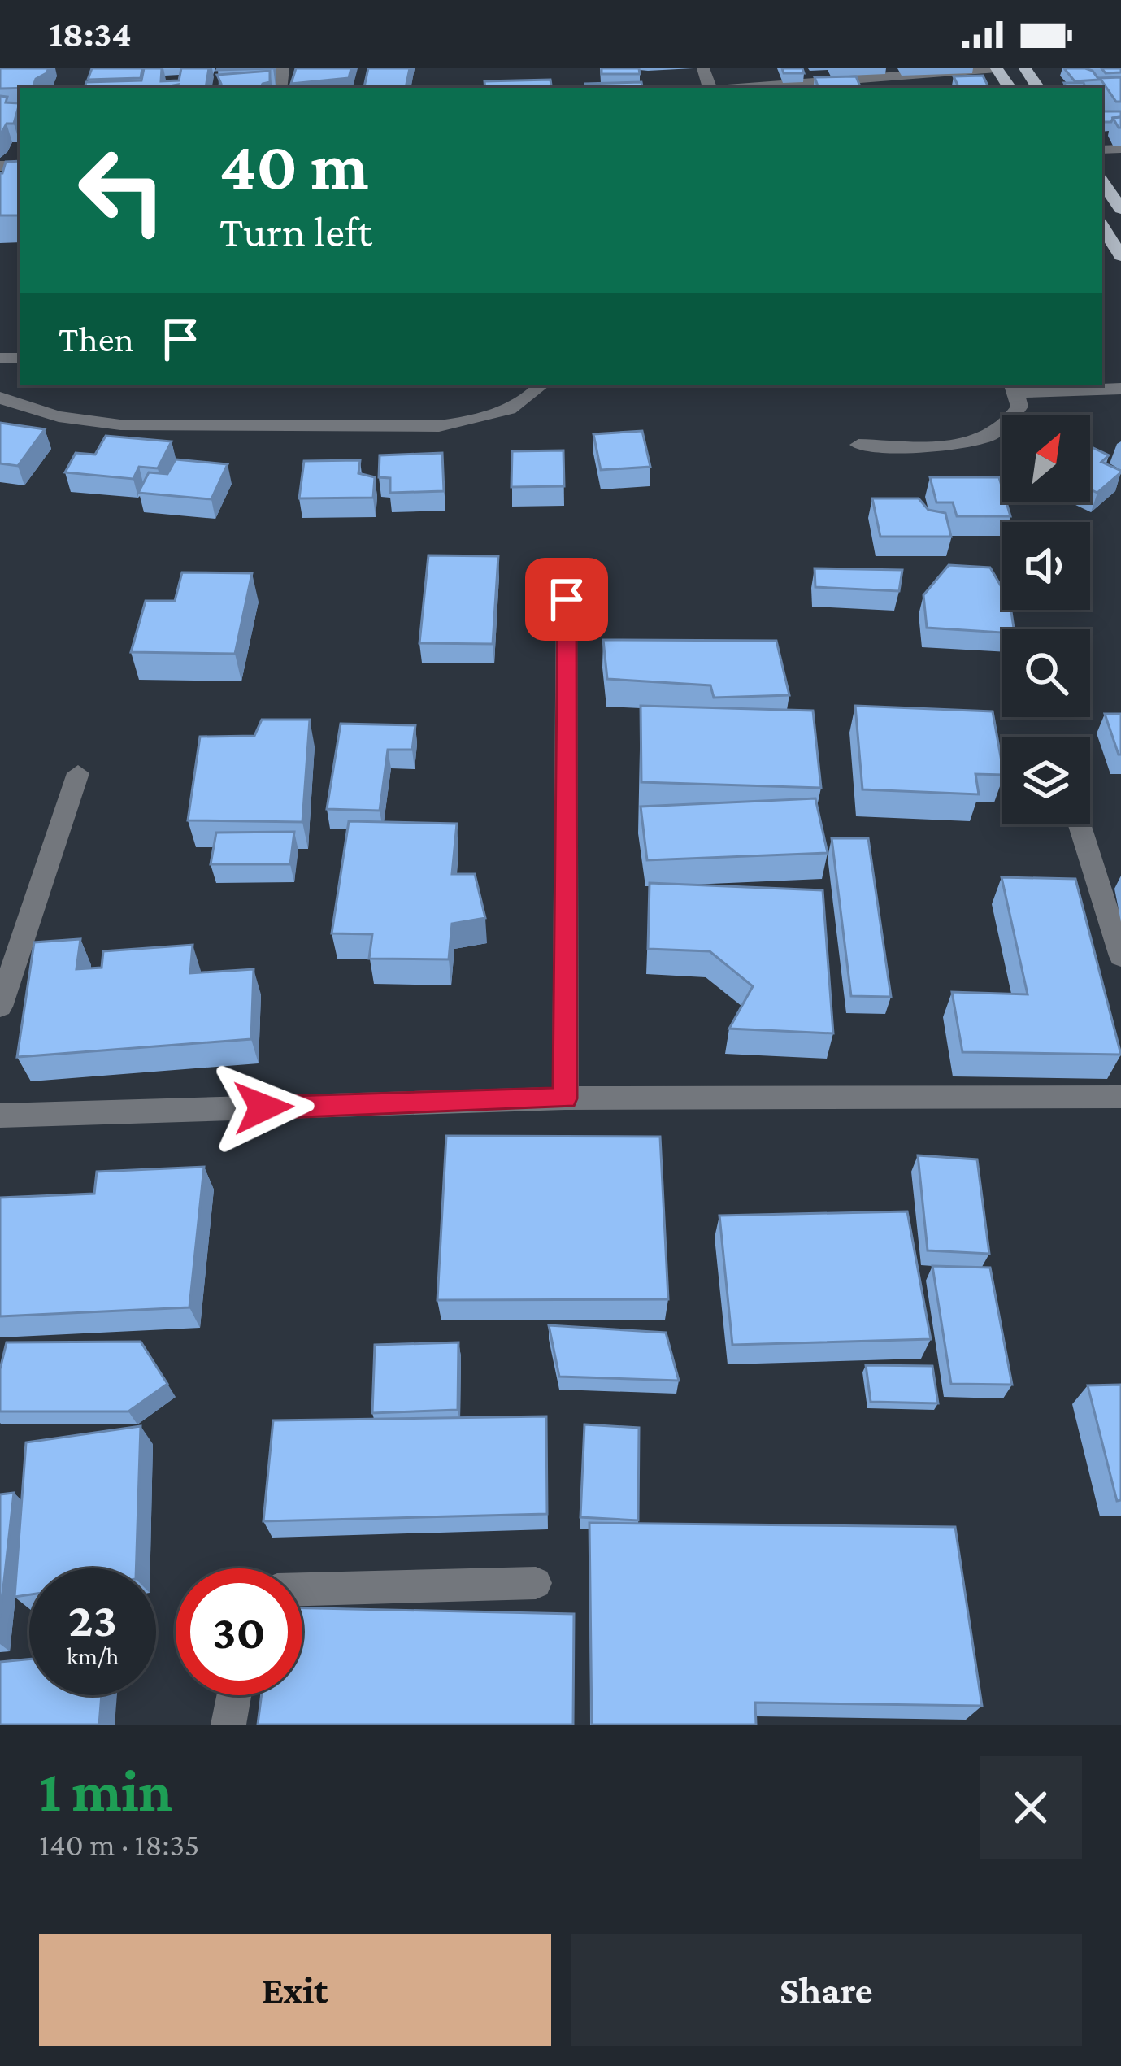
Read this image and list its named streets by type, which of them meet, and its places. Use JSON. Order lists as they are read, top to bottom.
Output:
{
  "north": "top right",
  "page": {
    "status": "18:34",
    "turn": ["40 m", "Turn left"],
    "then": "Then",
    "speed": "23 km/h",
    "limit": "30",
    "heading": ["1 min", "140 m · 18:35"],
    "buttons": ["Exit", "Share"]
  }
}
